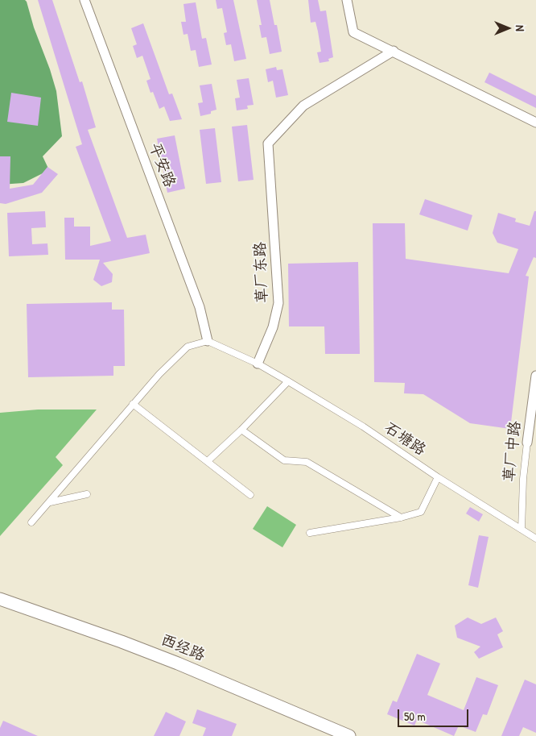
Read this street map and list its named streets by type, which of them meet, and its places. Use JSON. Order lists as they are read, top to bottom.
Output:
{
  "streets": {
    "main road": ["西经路"],
    "street": [
      "平安路",
      "草厂东路",
      "石塘路",
      "草厂中路"
    ]
  },
  "crossings": [
    ["草厂东路", "石塘路"],
    ["石塘路", "草厂中路"]
  ],
  "scale_bar": "50 m",
  "north": "right"
}
